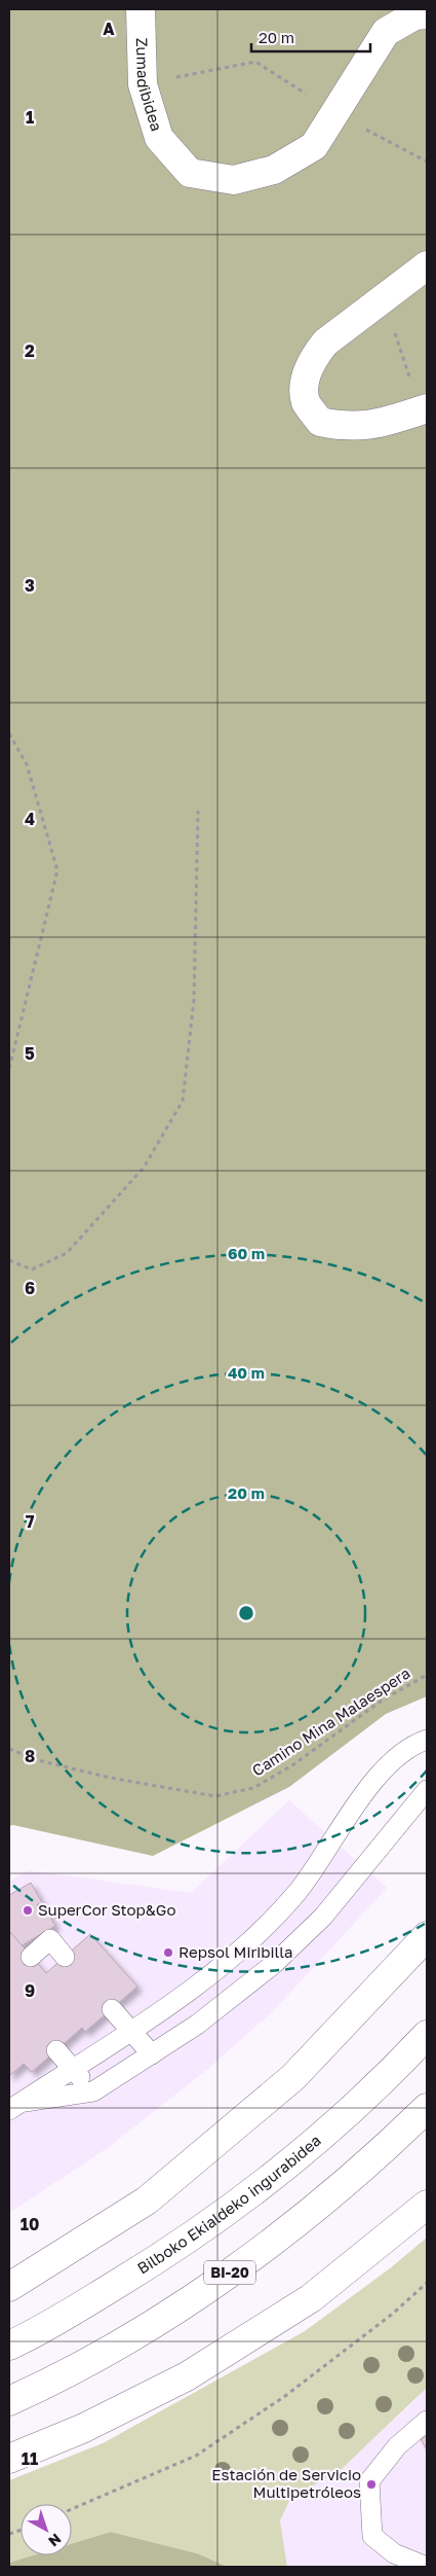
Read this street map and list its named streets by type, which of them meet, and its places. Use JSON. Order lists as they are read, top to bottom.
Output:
{
  "streets": {
    "main road": ["Zumadibidea", "Bilboko Ekialdeko ingurabidea", "BI-20"],
    "path": ["Camino Mina Malaespera"]
  },
  "places": ["SuperCor Stop&Go", "Repsol Miribilla", "Estación de Servicio Multipetróleos"],
  "scale_bar": "20 m",
  "north": "bottom right",
  "grid": {
    "columns": ["A"],
    "rows": [
      "1",
      "2",
      "3",
      "4",
      "5",
      "6",
      "7",
      "8",
      "9",
      "10",
      "11"
    ]
  },
  "rings": ["60 m", "40 m", "20 m"]
}
